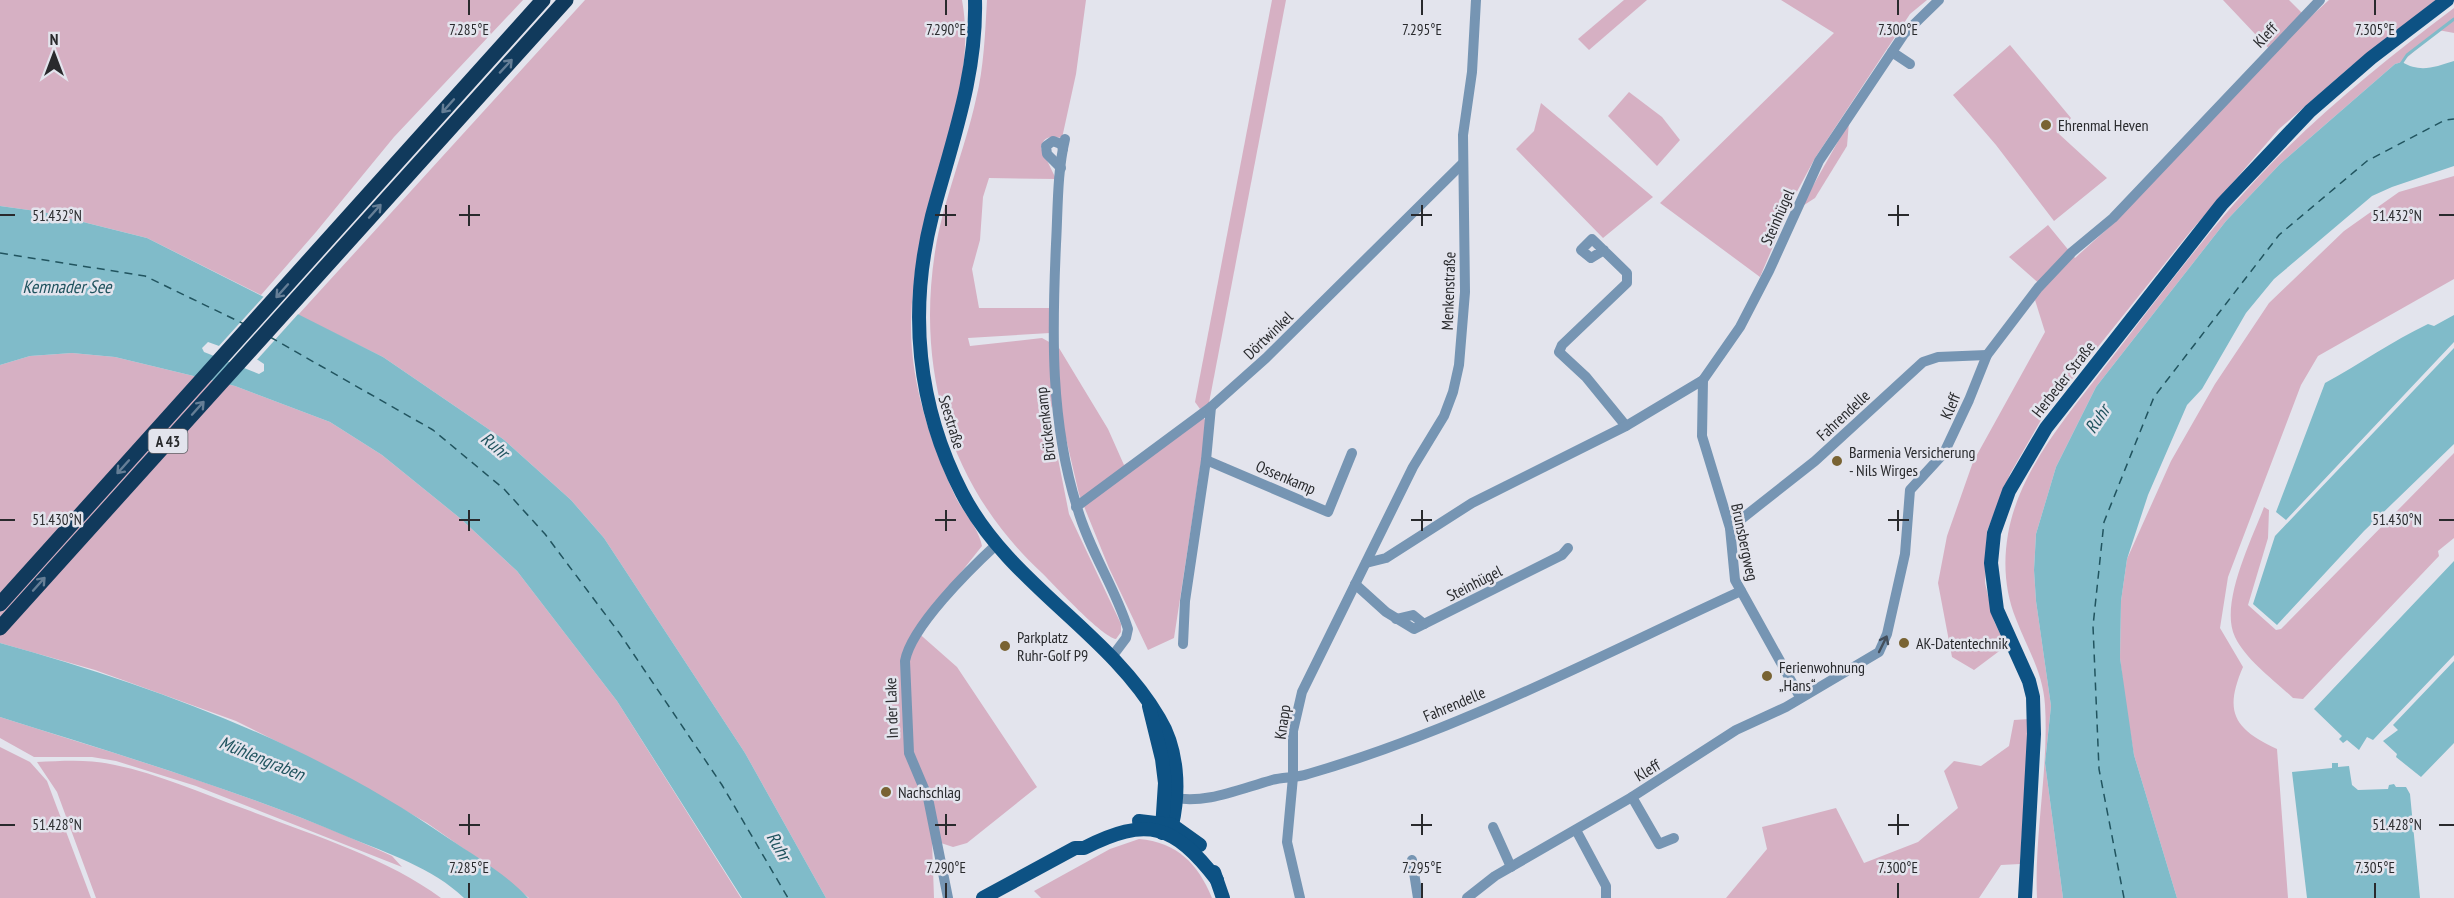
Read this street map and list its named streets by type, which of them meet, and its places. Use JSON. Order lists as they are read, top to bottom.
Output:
{
  "streets": {
    "highway": ["A 43"],
    "main road": ["Herbeder Straße", "Seestraße"],
    "street": [
      "Kleff",
      "Steinhügel",
      "Menkenstraße",
      "Dörtwinkel",
      "Fahrendelle",
      "Brückenkamp",
      "Ossenkamp",
      "Brunsbergweg",
      "In der Lake",
      "Knapp"
    ]
  },
  "crossings": [
    ["Kleff", "Fahrendelle"],
    ["Kleff", "Brunsbergweg"],
    ["Steinhügel", "Menkenstraße"],
    ["Steinhügel", "Brunsbergweg"],
    ["Steinhügel", "Knapp"],
    ["Menkenstraße", "Dörtwinkel"],
    ["Menkenstraße", "Knapp"],
    ["Dörtwinkel", "Brückenkamp"],
    ["Fahrendelle", "Seestraße"],
    ["Fahrendelle", "Brunsbergweg"],
    ["Fahrendelle", "Knapp"],
    ["Seestraße", "Brückenkamp"],
    ["Seestraße", "In der Lake"]
  ],
  "water": ["Kemnader See", "Ruhr", "Mühlengraben"],
  "places": [
    "Ehrenmal Heven",
    "Barmenia Versicherung - Nils Wirges",
    "AK-Datentechnik",
    "Parkplatz Ruhr-Golf P9",
    "Ferienwohnung „Hans“",
    "Nachschlag"
  ],
  "north": "top",
  "coordinates": [
    "7.285°E",
    "7.290°E",
    "7.295°E",
    "7.300°E",
    "7.305°E",
    "51.432°N",
    "51.430°N",
    "51.428°N"
  ]
}
